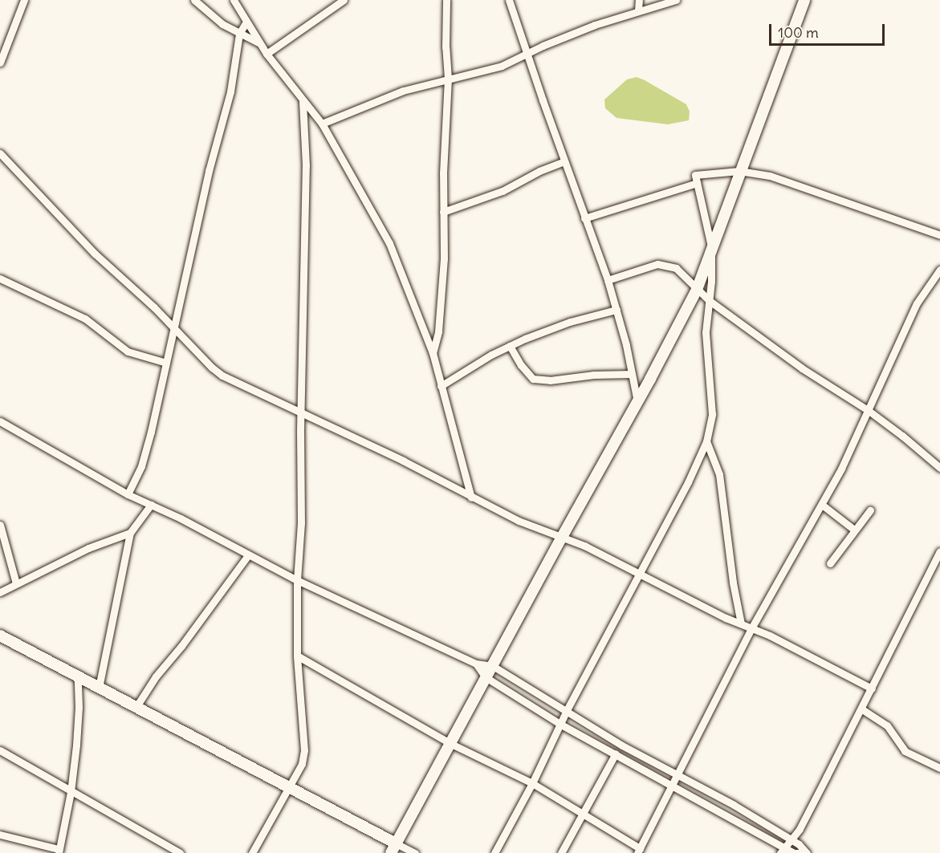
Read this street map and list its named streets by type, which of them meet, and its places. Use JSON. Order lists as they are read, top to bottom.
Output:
{
  "scale_bar": "100 m"
}
